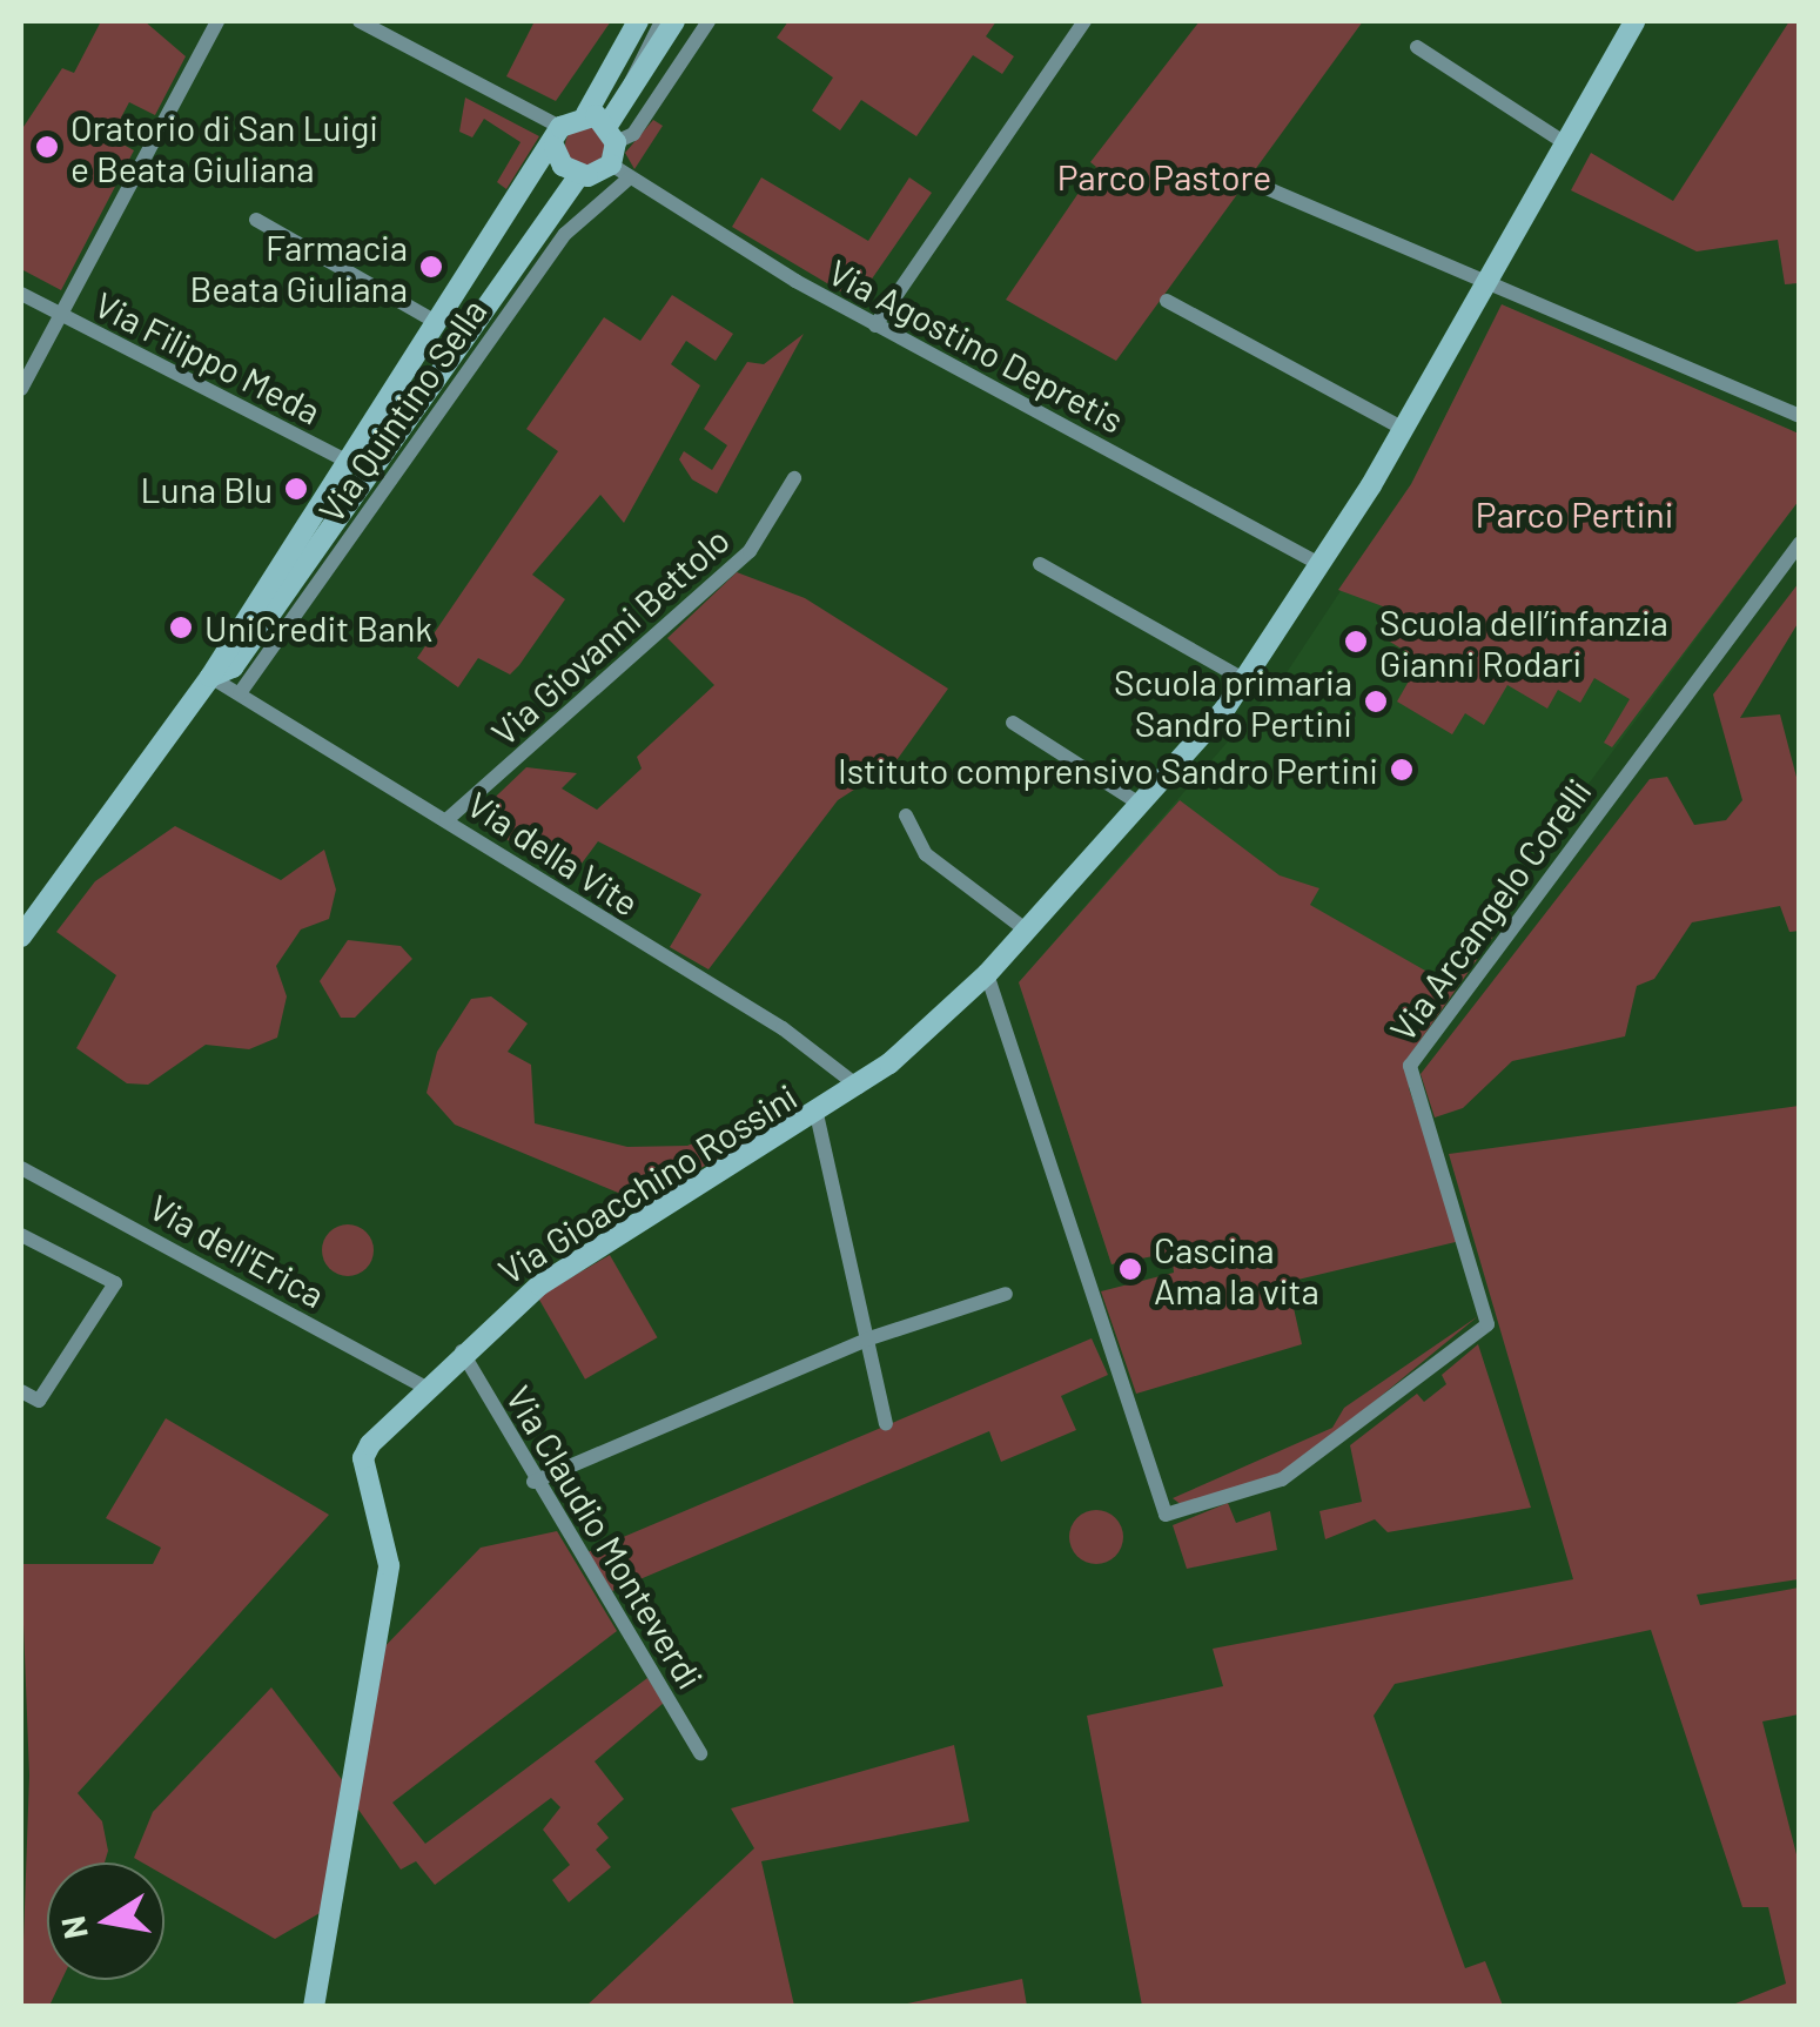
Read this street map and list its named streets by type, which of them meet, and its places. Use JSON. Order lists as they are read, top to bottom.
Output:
{
  "streets": {
    "street": [
      "Via Agostino Depretis",
      "Via Filippo Meda",
      "Via Quintino Sella",
      "Via Giovanni Bettolo",
      "Via della Vite",
      "Via Arcangelo Corelli",
      "Via Gioacchino Rossini",
      "Via dell'Erica",
      "Via Claudio Monteverdi"
    ]
  },
  "crossings": [
    ["Via Agostino Depretis", "Via Quintino Sella"],
    ["Via Agostino Depretis", "Via Gioacchino Rossini"],
    ["Via Filippo Meda", "Via Quintino Sella"],
    ["Via Quintino Sella", "Via della Vite"],
    ["Via Giovanni Bettolo", "Via della Vite"],
    ["Via della Vite", "Via Gioacchino Rossini"],
    ["Via Arcangelo Corelli", "Via Gioacchino Rossini"],
    ["Via Gioacchino Rossini", "Via dell'Erica"],
    ["Via Gioacchino Rossini", "Via Claudio Monteverdi"]
  ],
  "parks": ["Parco Pastore", "Parco Pertini"],
  "places": [
    "Oratorio di San Luigi e Beata Giuliana",
    "Farmacia Beata Giuliana",
    "Luna Blu",
    "UniCredit Bank",
    "Scuola dell’infanzia Gianni Rodari",
    "Scuola primaria Sandro Pertini",
    "Istituto comprensivo Sandro Pertini",
    "Cascina Ama la vita"
  ],
  "north": "left"
}
